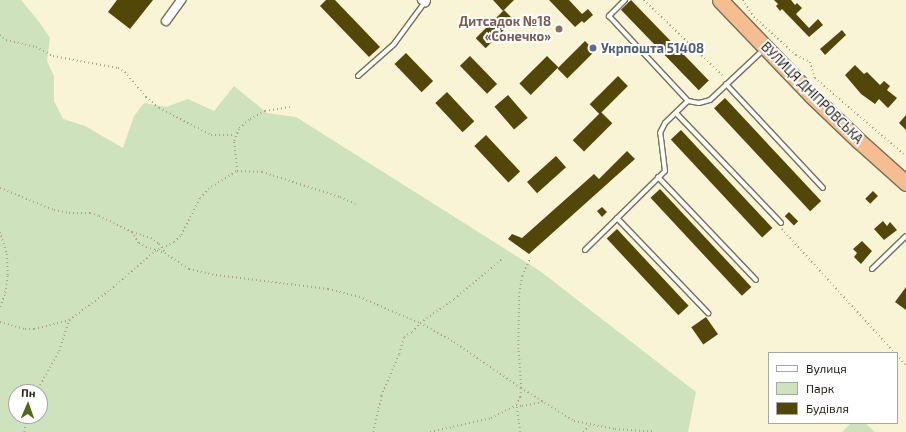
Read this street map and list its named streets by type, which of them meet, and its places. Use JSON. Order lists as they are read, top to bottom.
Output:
{
  "streets": {
    "highway": ["ВУЛИЦЯ ДНІПРОВСЬКА"]
  },
  "places": ["Дитсадок №18 «Сонечко»", "Укрпошта 51408"],
  "legend": ["Вулиця", "Парк", "Будівля"],
  "north": "top"
}
